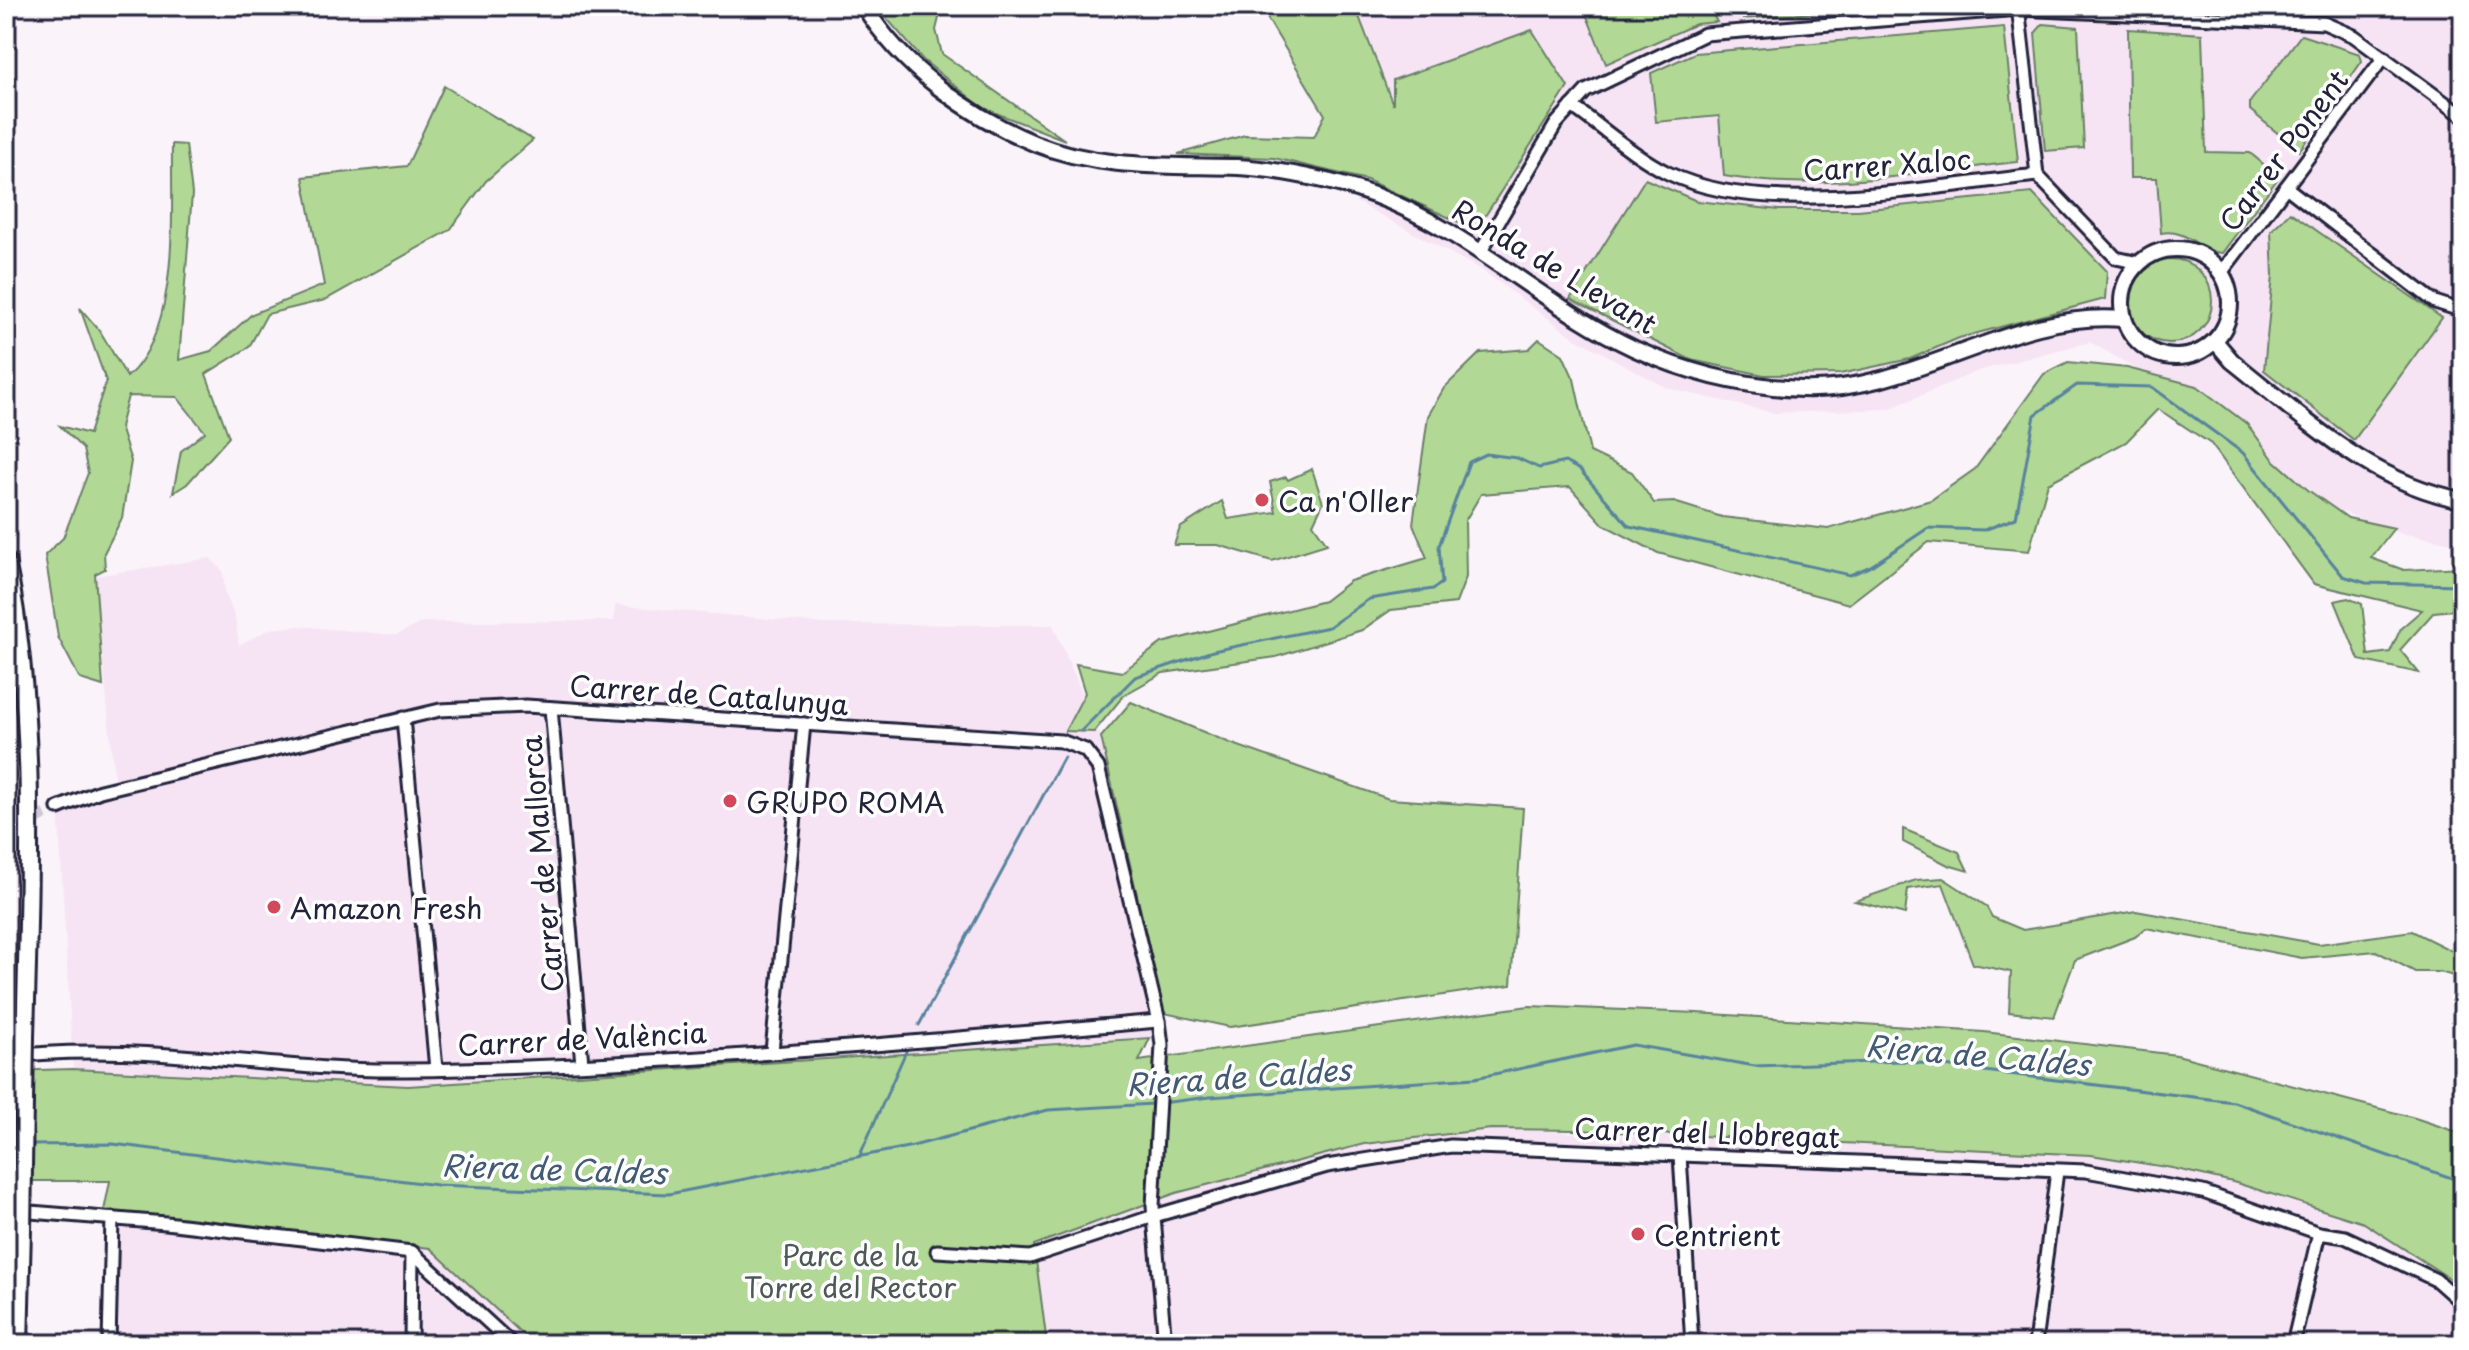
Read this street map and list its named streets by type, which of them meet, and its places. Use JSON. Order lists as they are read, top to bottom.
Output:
{
  "streets": {
    "main road": ["Ronda de Llevant"],
    "street": [
      "Carrer Ponent",
      "Carrer Xaloc",
      "Carrer de Catalunya",
      "Carrer de Mallorca",
      "Carrer de València",
      "Carrer del Llobregat"
    ]
  },
  "crossings": [
    ["Carrer Ponent", "Ronda de Llevant"],
    ["Carrer de Catalunya", "Carrer de Mallorca"],
    ["Carrer de Catalunya", "Carrer de València"],
    ["Carrer de Catalunya", "Carrer del Llobregat"],
    ["Carrer de Mallorca", "Carrer de València"]
  ],
  "water": ["Riera de Caldes"],
  "parks": ["Parc de la Torre del Rector"],
  "places": [
    "Ca n'Oller",
    "GRUPO ROMA",
    "Amazon Fresh",
    "Centrient"
  ]
}
